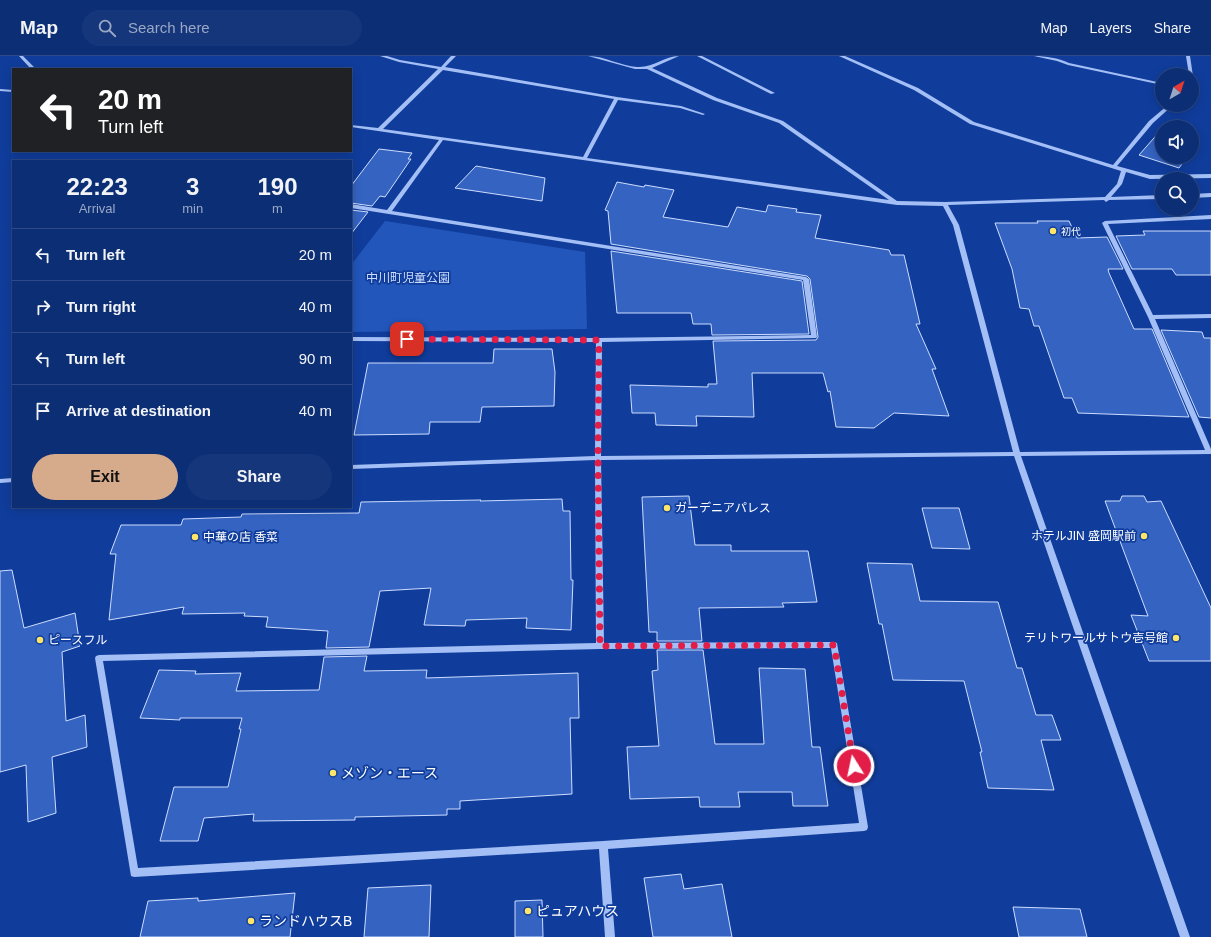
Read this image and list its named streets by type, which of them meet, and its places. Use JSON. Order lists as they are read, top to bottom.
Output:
{
  "parks": ["中川町児童公園"],
  "places": [
    "初代",
    "ガーデニアパレス",
    "ホテルJIN 盛岡駅前",
    "中華の店 香菜",
    "テリトワールサトウ壱号館",
    "ピースフル",
    "メゾン・エース",
    "ピュアハウス",
    "ランドハウスB"
  ],
  "north": "top right",
  "page": {
    "header": "Map",
    "search": "Search here",
    "nav": ["Map", "Layers", "Share"],
    "turn": ["20 m", "Turn left"],
    "eta": [
      "22:23",
      "Arrival",
      "3",
      "min",
      "190",
      "m"
    ],
    "list": [
      {
        "name": "Turn left",
        "value": "20 m"
      },
      {
        "name": "Turn right",
        "value": "40 m"
      },
      {
        "name": "Turn left",
        "value": "90 m"
      },
      {
        "name": "Arrive at destination",
        "value": "40 m"
      }
    ],
    "buttons": ["Exit", "Share"]
  }
}
